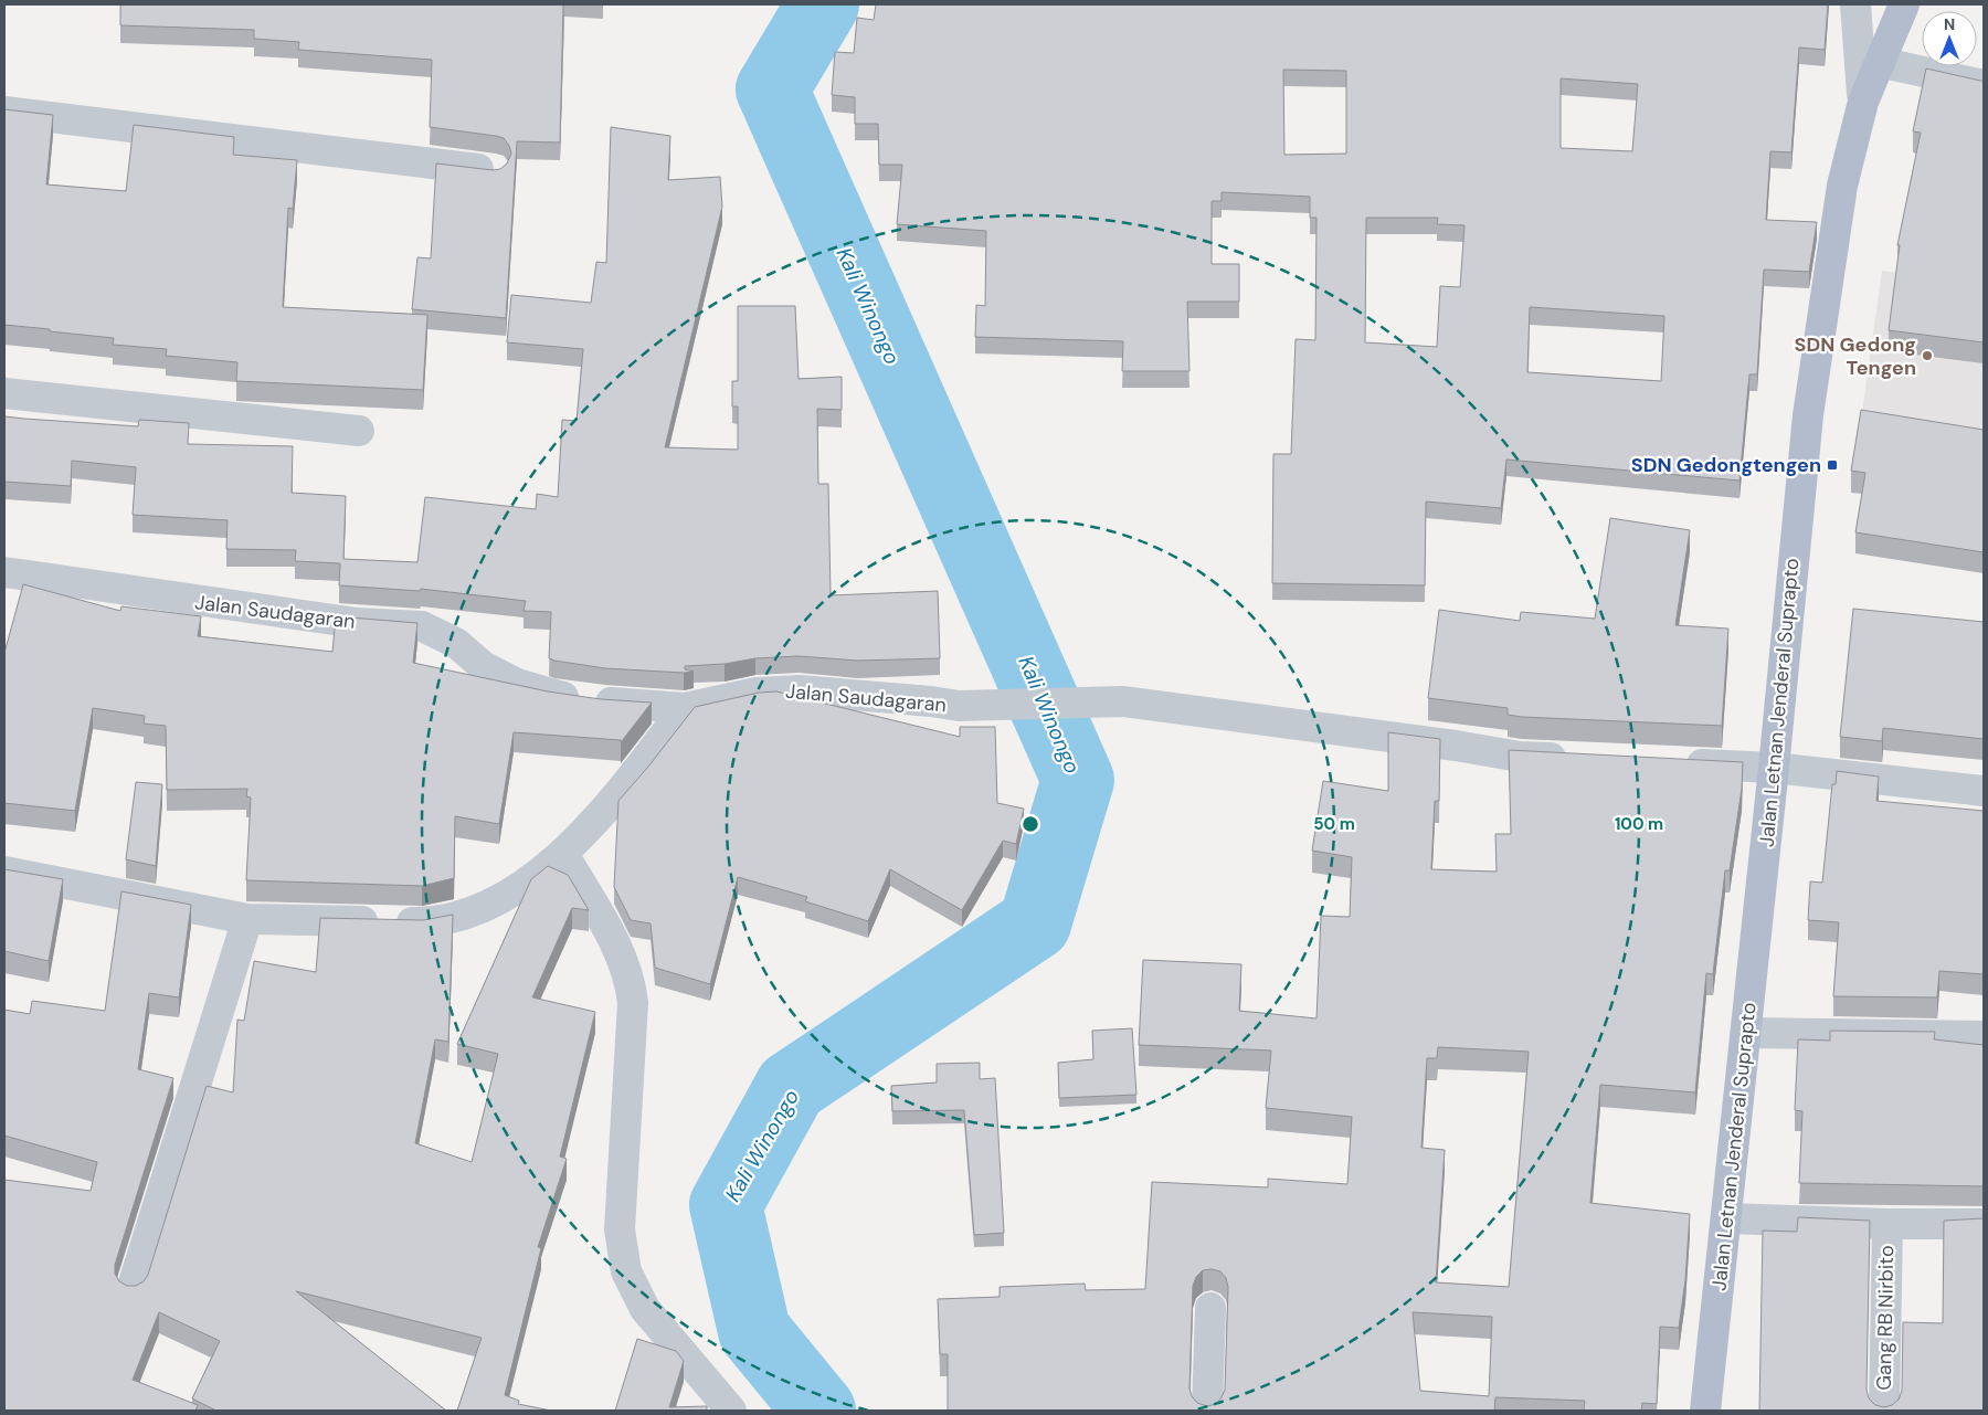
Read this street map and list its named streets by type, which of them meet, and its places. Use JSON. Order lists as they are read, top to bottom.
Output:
{
  "streets": {
    "main road": ["Jalan Letnan Jenderal Suprapto"],
    "street": ["Jalan Saudagaran", "Gang RB Nirbito"]
  },
  "water": ["Kali Winongo"],
  "places": {
    "other": ["SDN Gedong Tengen"],
    "transit": ["SDN Gedongtengen"]
  },
  "north": "top",
  "rings": ["50 m", "100 m"]
}
